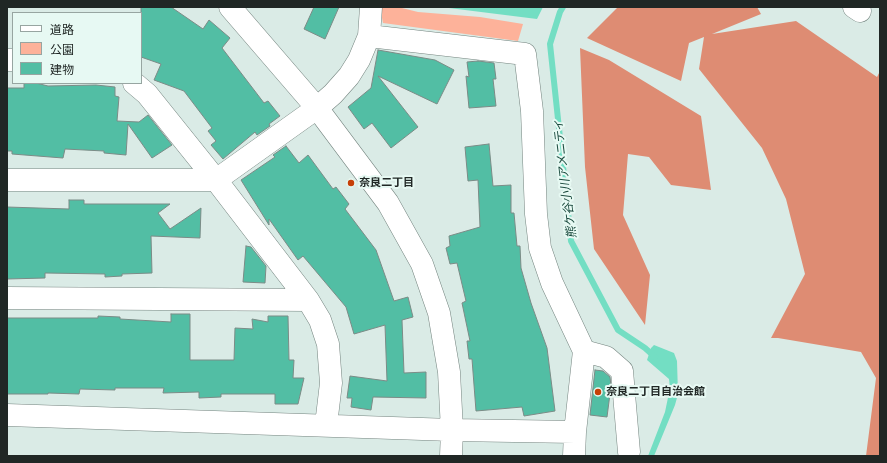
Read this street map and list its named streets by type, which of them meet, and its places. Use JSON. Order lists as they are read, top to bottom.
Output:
{
  "water": ["熊ケ谷小川アメニティ"],
  "places": ["奈良二丁目", "奈良二丁目自治会館"],
  "legend": ["道路", "公園", "建物"]
}
